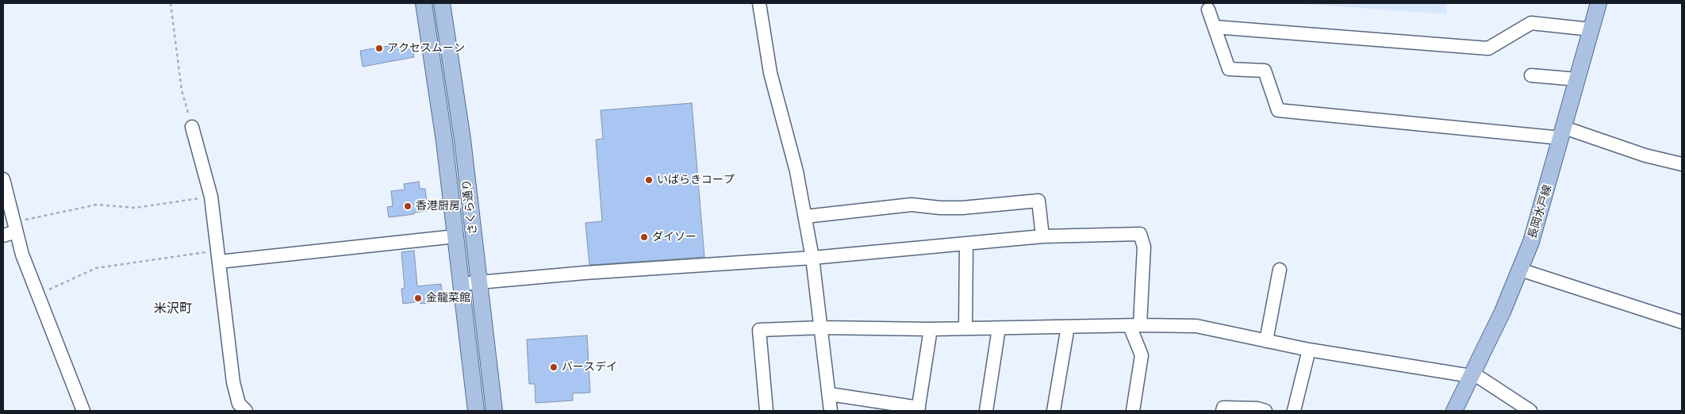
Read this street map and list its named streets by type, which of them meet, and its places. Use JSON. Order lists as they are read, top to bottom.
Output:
{
  "streets": {
    "main road": ["さくら通り", "長岡水戸線"]
  },
  "districts": ["米沢町"],
  "places": [
    "アクセスムーン",
    "いばらきコープ",
    "香港厨房",
    "ダイソー",
    "金龍菜館",
    "バースデイ"
  ]
}
